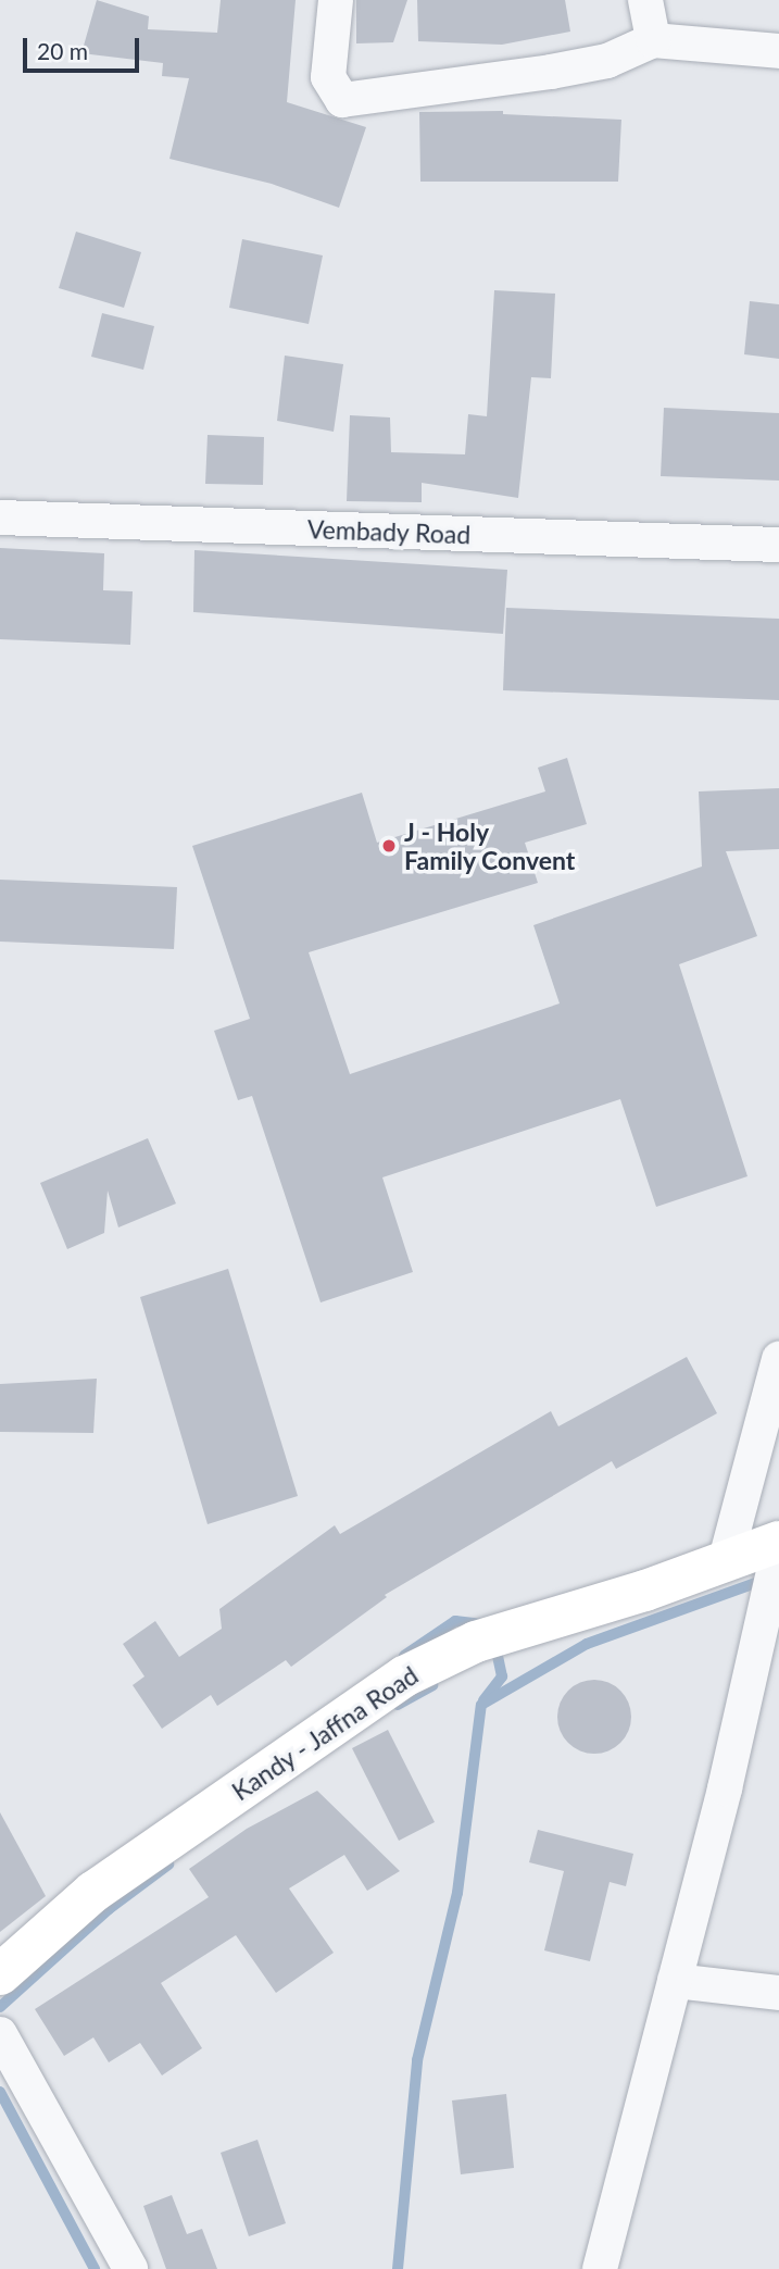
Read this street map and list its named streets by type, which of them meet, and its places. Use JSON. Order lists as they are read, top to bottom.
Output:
{
  "streets": {
    "highway": ["Kandy - Jaffna Road"],
    "street": ["Vembady Road"]
  },
  "places": ["J - Holy Family Convent"],
  "scale_bar": "20 m"
}
